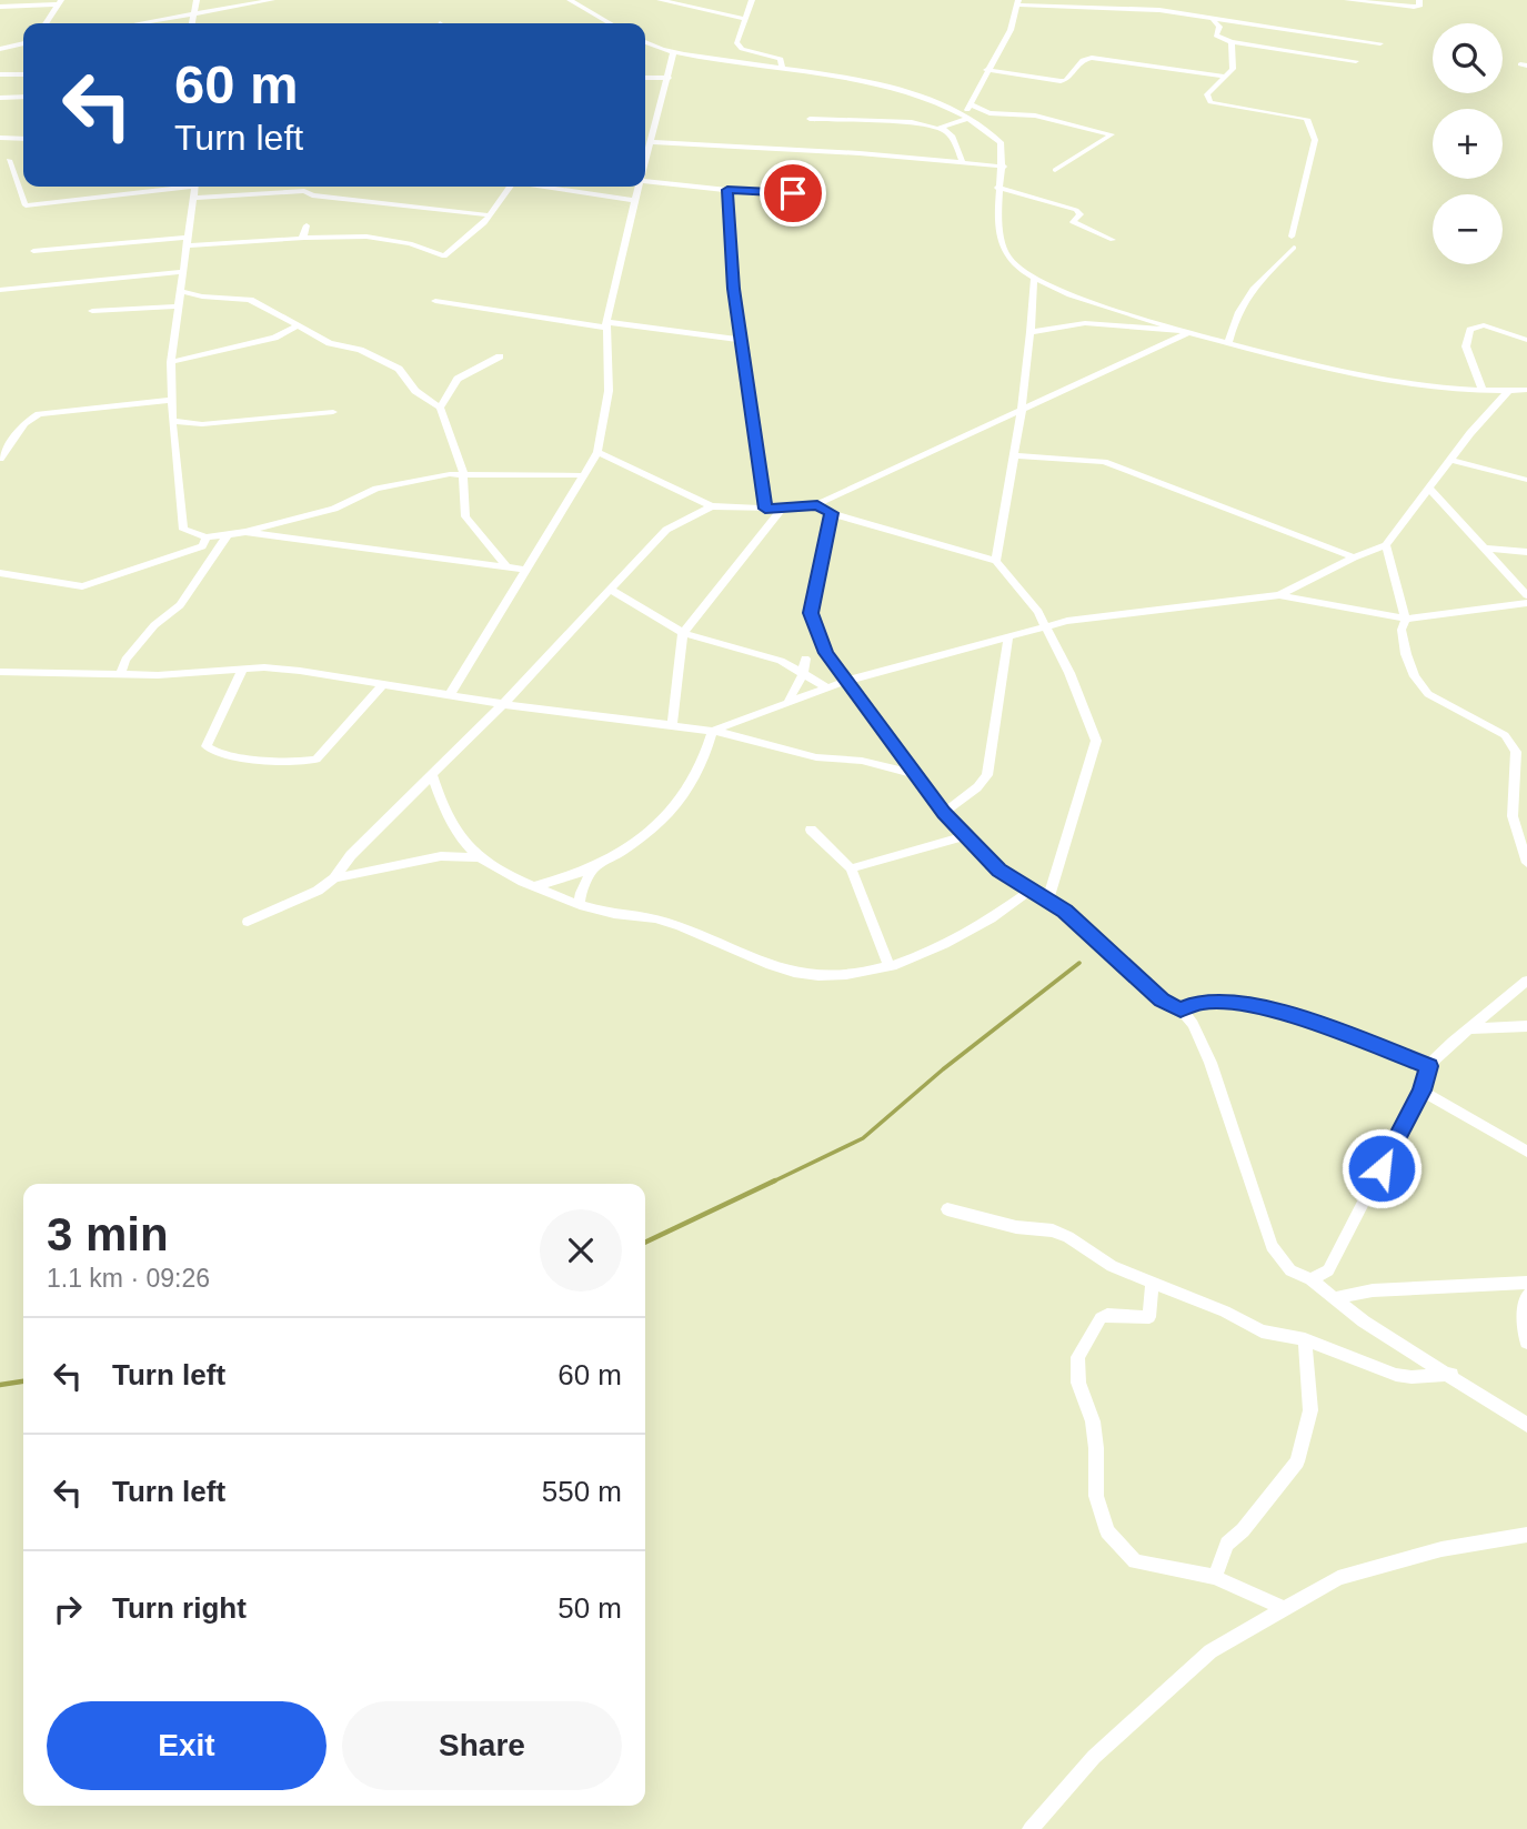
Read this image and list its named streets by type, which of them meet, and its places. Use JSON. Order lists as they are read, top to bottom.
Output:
{
  "page": {
    "map_buttons": ["+", "−"],
    "turn": ["60 m", "Turn left"],
    "heading": ["3 min", "1.1 km · 09:26"],
    "list": [
      {
        "name": "Turn left",
        "value": "60 m"
      },
      {
        "name": "Turn left",
        "value": "550 m"
      },
      {
        "name": "Turn right",
        "value": "50 m"
      }
    ],
    "buttons": ["Exit", "Share"]
  }
}
